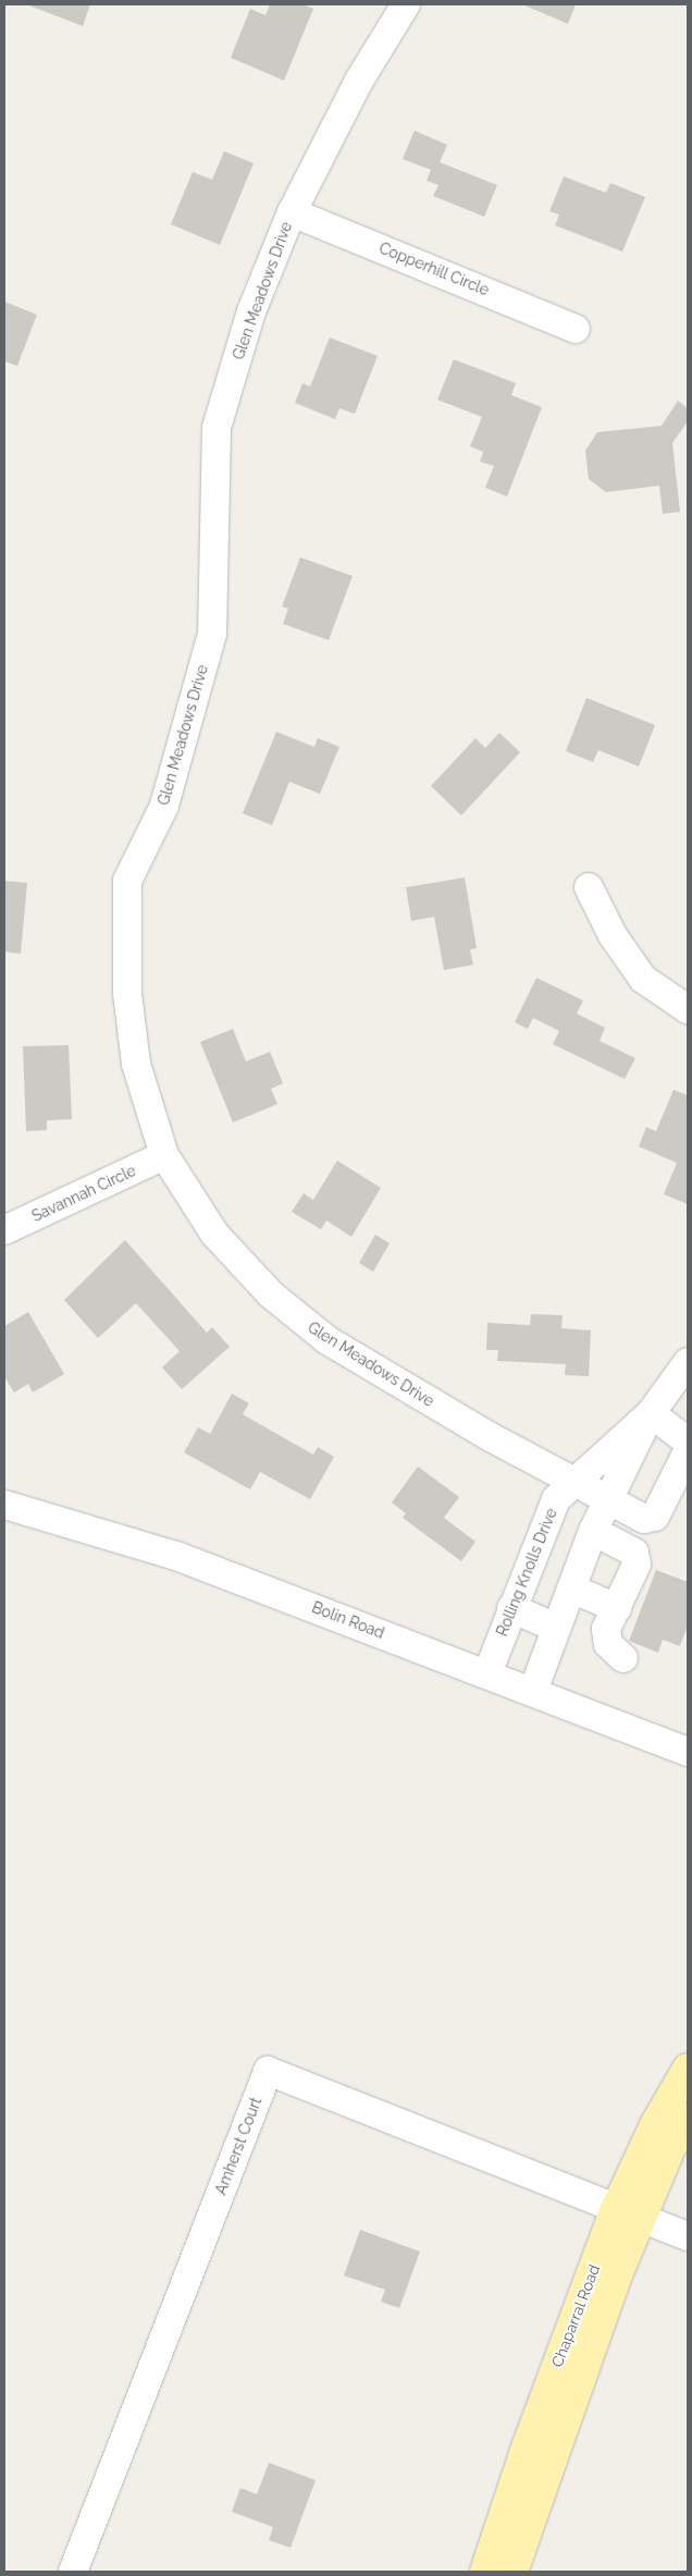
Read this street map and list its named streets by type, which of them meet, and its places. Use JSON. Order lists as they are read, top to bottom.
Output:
{
  "streets": {
    "main road": ["Chaparral Road"],
    "street": [
      "Copperhill Circle",
      "Glen Meadows Drive",
      "Savannah Circle",
      "Rolling Knolls Drive",
      "Bolin Road",
      "Amherst Court"
    ]
  },
  "crossings": [
    ["Copperhill Circle", "Glen Meadows Drive"],
    ["Glen Meadows Drive", "Savannah Circle"],
    ["Glen Meadows Drive", "Rolling Knolls Drive"],
    ["Rolling Knolls Drive", "Bolin Road"],
    ["Amherst Court", "Chaparral Road"]
  ]
}
